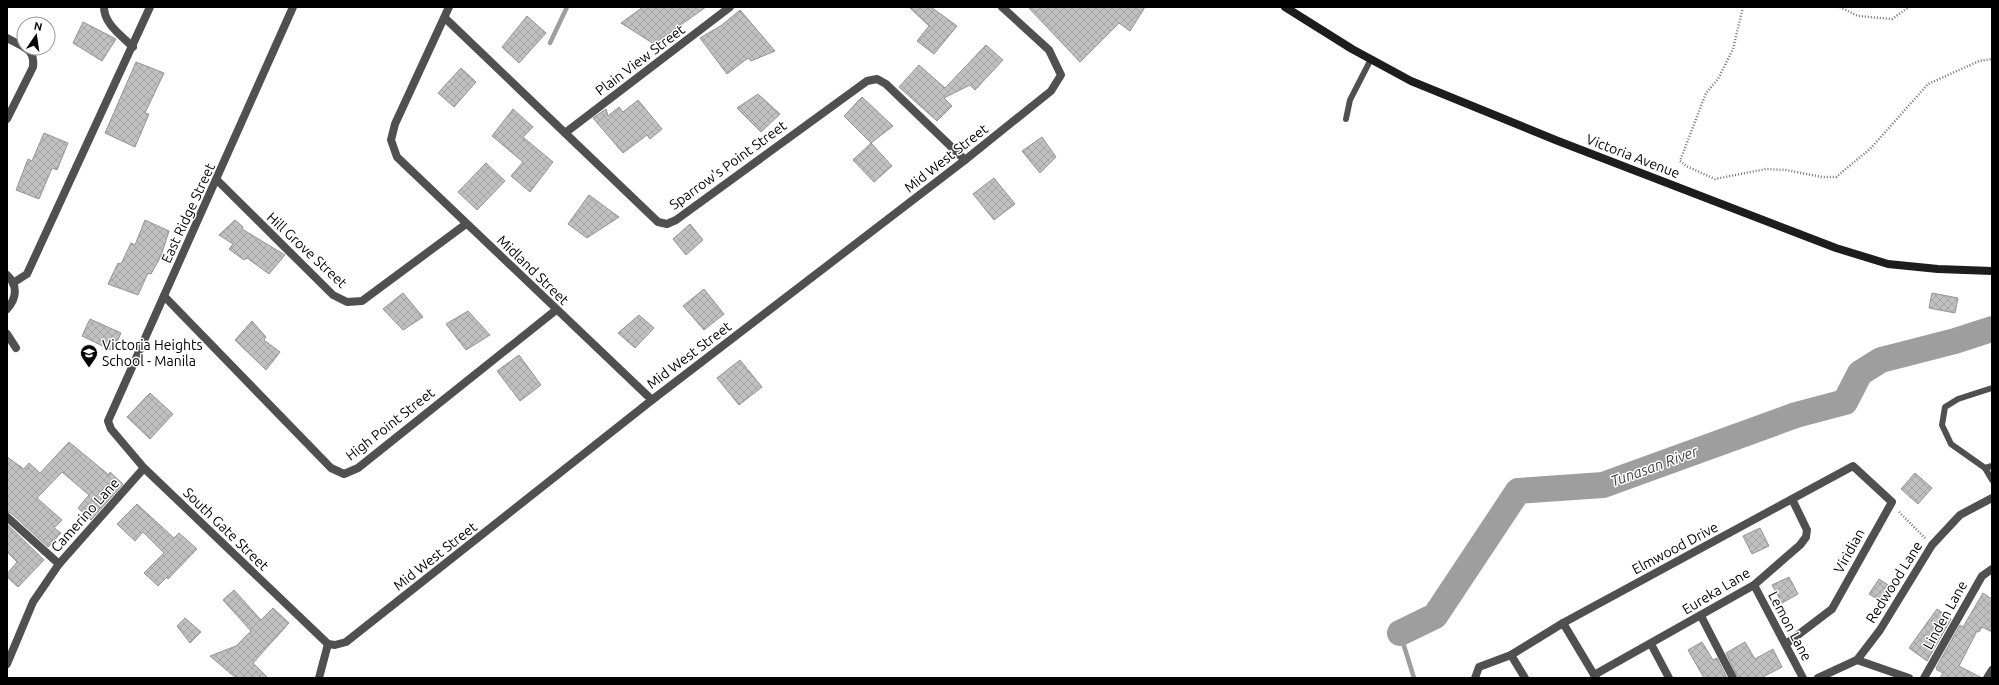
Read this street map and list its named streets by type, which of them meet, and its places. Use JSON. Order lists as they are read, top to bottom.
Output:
{
  "streets": {
    "main road": ["Victoria Avenue"],
    "street": [
      "Plain View Street",
      "Mid West Street",
      "Sparrow's Point Street",
      "East Ridge Street",
      "Hill Grove Street",
      "Midland Street",
      "High Point Street",
      "Camerino Lane",
      "South Gate Street",
      "Elmwood Drive",
      "Viridian",
      "Redwood Lane",
      "Eureka Lane",
      "Linden Lane",
      "Lemon Lane"
    ]
  },
  "crossings": [
    ["Plain View Street", "Sparrow's Point Street"],
    ["Mid West Street", "Sparrow's Point Street"],
    ["Mid West Street", "Midland Street"],
    ["Mid West Street", "South Gate Street"],
    ["Sparrow's Point Street", "Midland Street"],
    ["East Ridge Street", "Hill Grove Street"],
    ["East Ridge Street", "High Point Street"],
    ["East Ridge Street", "South Gate Street"],
    ["Hill Grove Street", "Midland Street"],
    ["Midland Street", "High Point Street"],
    ["Camerino Lane", "South Gate Street"],
    ["Elmwood Drive", "Viridian"],
    ["Elmwood Drive", "Eureka Lane"],
    ["Viridian", "Lemon Lane"],
    ["Eureka Lane", "Lemon Lane"]
  ],
  "water": ["Tunasan River"],
  "places": {
    "school or university": ["Victoria Heights School - Manila"]
  },
  "north": "top"
}
